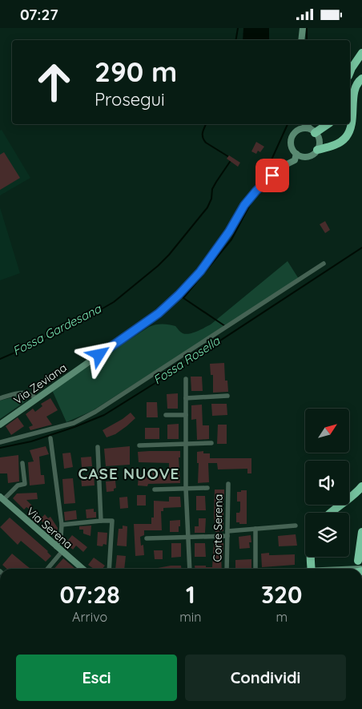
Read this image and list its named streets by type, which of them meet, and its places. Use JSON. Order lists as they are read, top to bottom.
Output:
{
  "streets": {
    "street": ["Via Zeviana", "Via Serena", "Corte Serena"]
  },
  "districts": ["CASE NUOVE"],
  "water": ["Fossa Gardesana", "Fossa Rosella"],
  "north": "top right",
  "page": {
    "status": "07:27",
    "turn": ["290 m", "Prosegui"],
    "eta": [
      "07:28",
      "Arrivo",
      "1",
      "min",
      "320",
      "m"
    ],
    "buttons": ["Esci", "Condividi"]
  }
}
